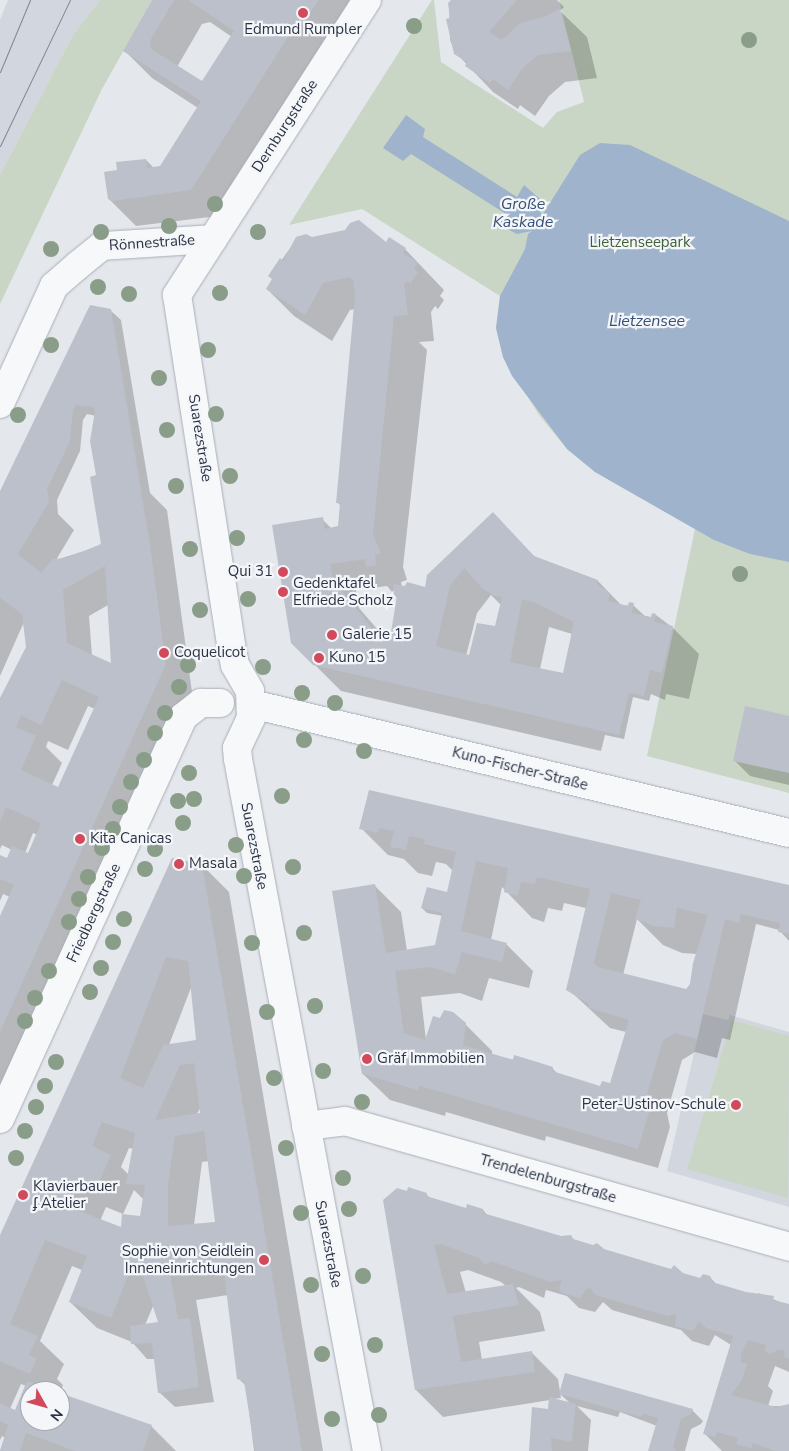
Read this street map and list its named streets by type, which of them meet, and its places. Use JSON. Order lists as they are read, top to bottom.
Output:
{
  "streets": {
    "street": [
      "Dernburgstraße",
      "Rönnestraße",
      "Suarezstraße",
      "Kuno-Fischer-Straße",
      "Friedbergstraße",
      "Trendelenburgstraße"
    ]
  },
  "crossings": [
    ["Dernburgstraße", "Rönnestraße"],
    ["Dernburgstraße", "Suarezstraße"],
    ["Rönnestraße", "Suarezstraße"],
    ["Suarezstraße", "Kuno-Fischer-Straße"],
    ["Suarezstraße", "Trendelenburgstraße"]
  ],
  "water": ["Große Kaskade", "Lietzensee"],
  "parks": ["Lietzenseepark"],
  "places": [
    "Edmund Rumpler",
    "Qui 31",
    "Gedenktafel Elfriede Scholz",
    "Galerie 15",
    "Coquelicot",
    "Kuno 15",
    "Kita Canicas",
    "Masala",
    "Gräf Immobilien",
    "Peter-Ustinov-Schule",
    "Klavierbauer ʄ Atelier",
    "Sophie von Seidlein Inneneinrichtungen"
  ],
  "north": "bottom right"
}
